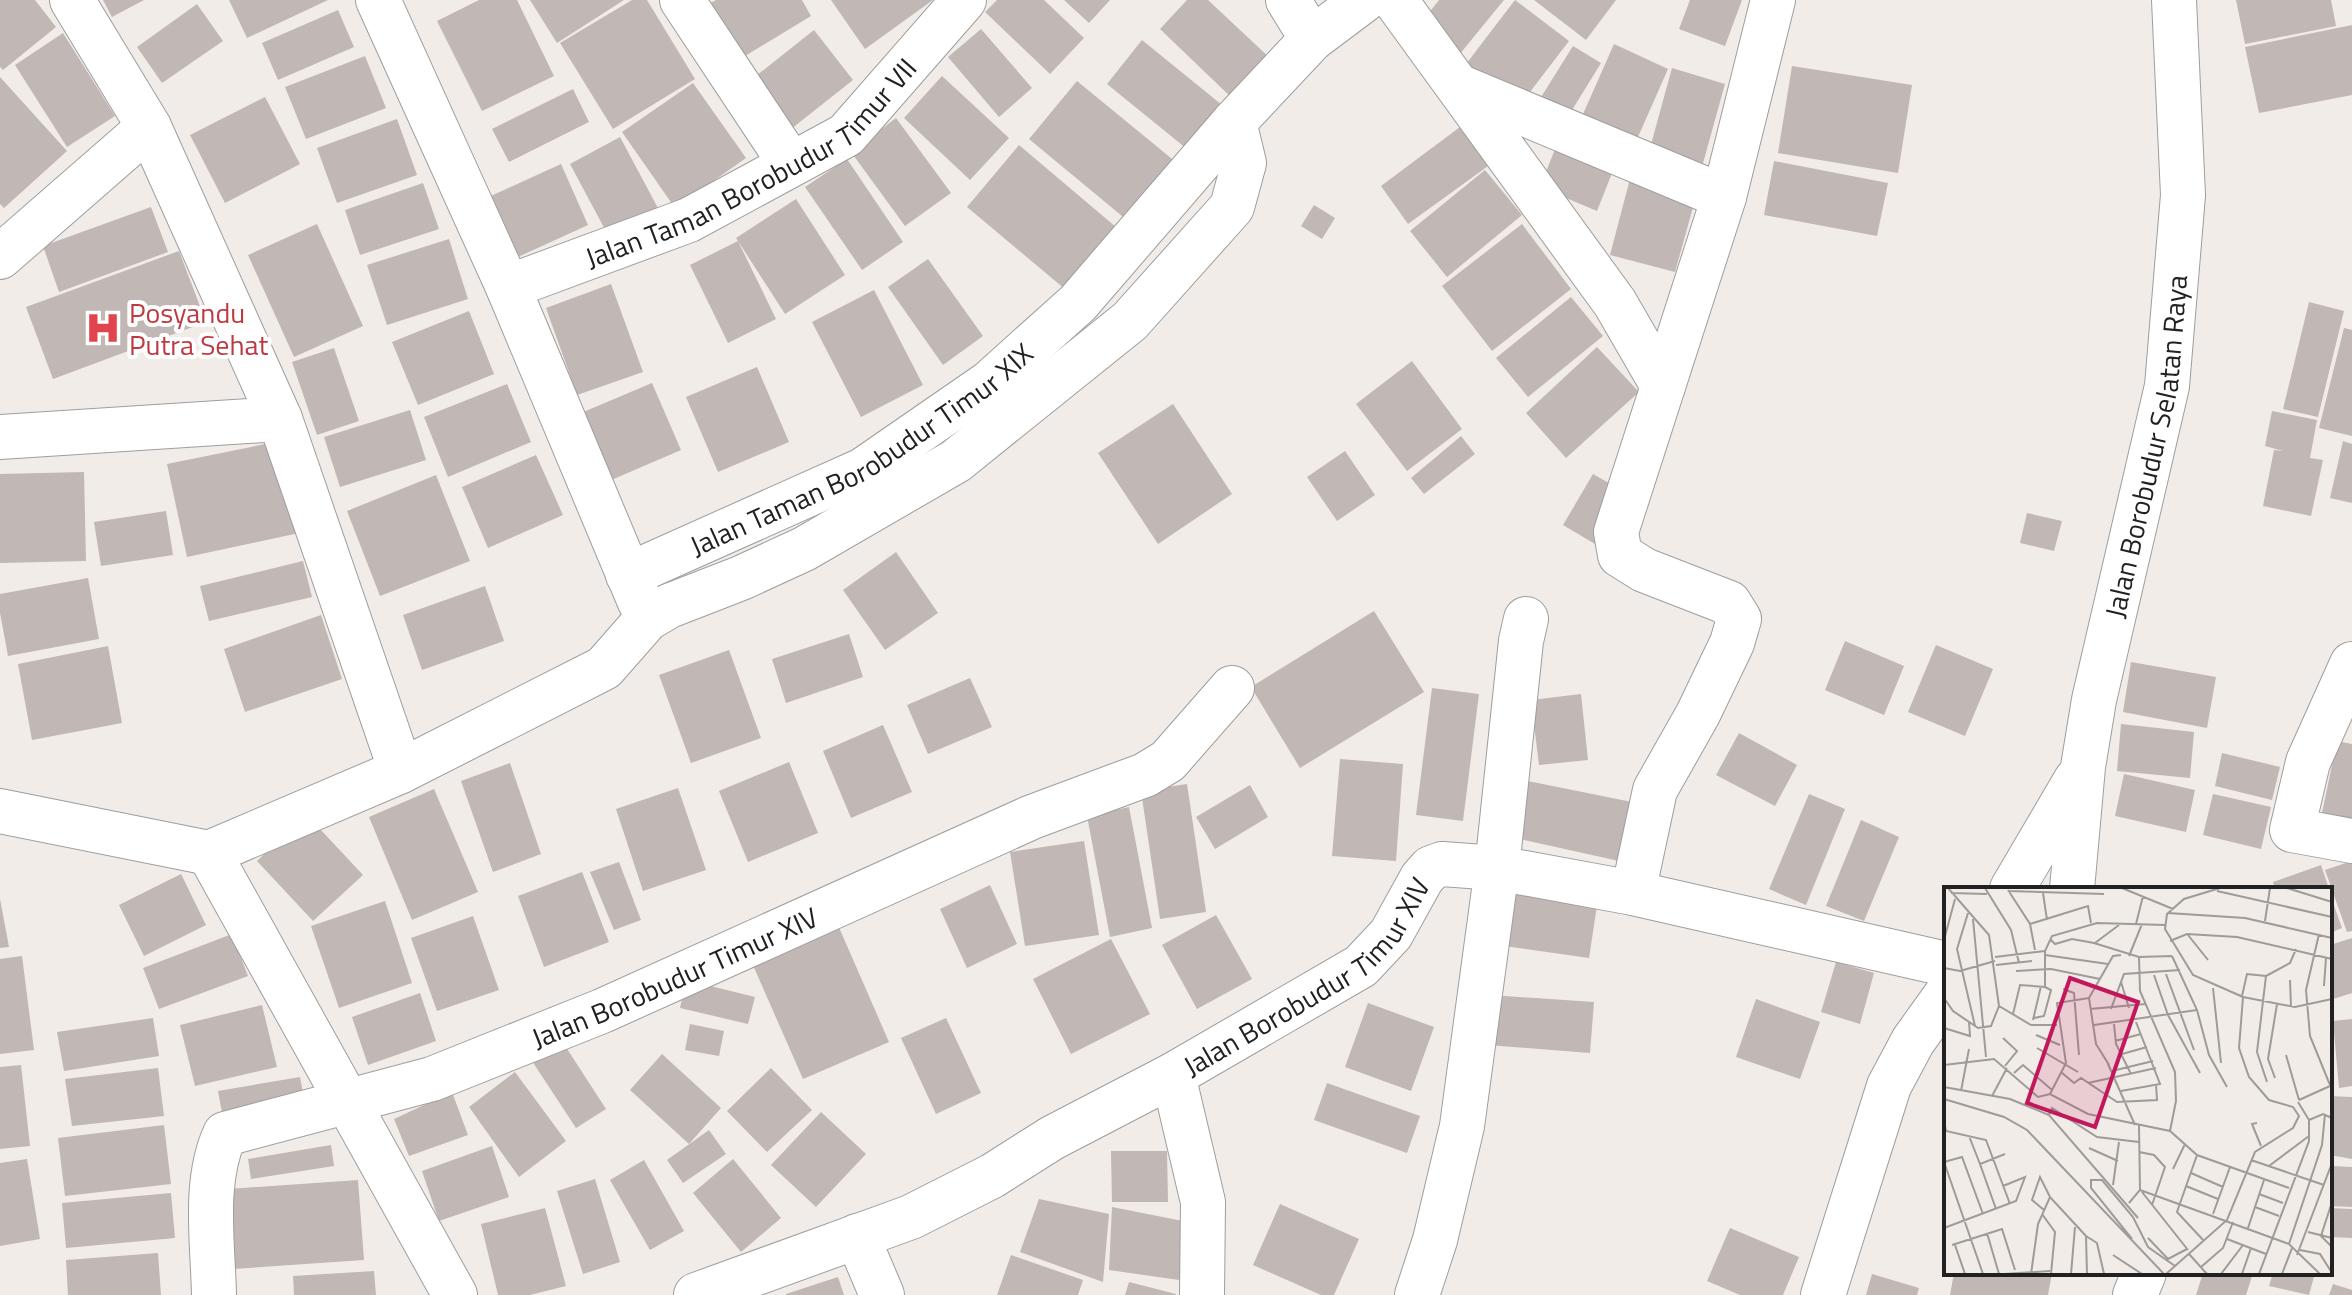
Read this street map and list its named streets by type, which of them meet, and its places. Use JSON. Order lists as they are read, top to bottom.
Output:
{
  "streets": {
    "street": [
      "Jalan Taman Borobudur Timur VII",
      "Jalan Taman Borobudur Timur XIX",
      "Jalan Borobudur Selatan Raya",
      "Jalan Borobudur Timur XIV"
    ]
  },
  "places": {
    "hospital": ["Posyandu Putra Sehat"]
  }
}
